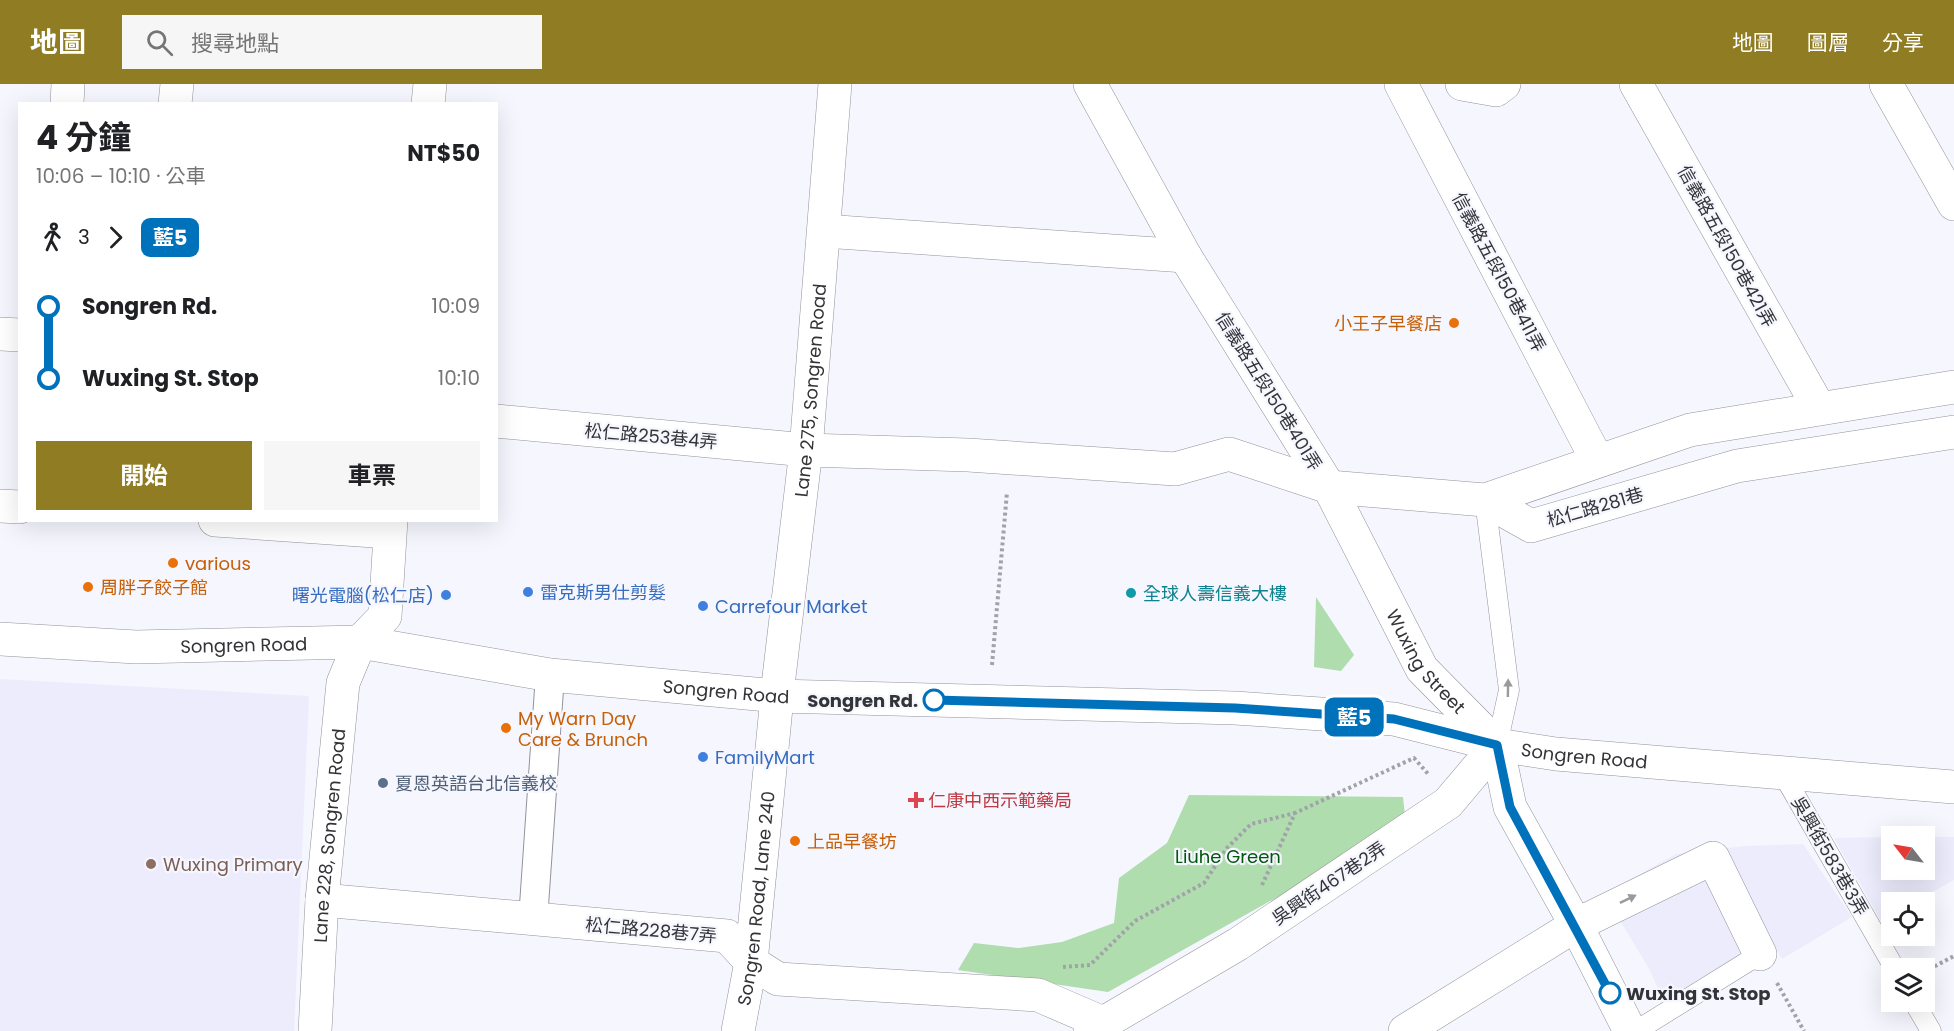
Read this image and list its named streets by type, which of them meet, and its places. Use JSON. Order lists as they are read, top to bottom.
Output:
{
  "streets": {
    "street": [
      "信義路五段150巷421弄",
      "信義路五段150巷411弄",
      "Lane 275, Songren Road",
      "信義路五段150巷401弄",
      "松仁路253巷4弄",
      "松仁路281巷",
      "Songren Road",
      "Wuxing Street",
      "Lane 228, Songren Road",
      "吳興街467巷2弄",
      "Songren Road, Lane 240",
      "松仁路228巷7弄"
    ],
    "lane": ["吳興街583巷3弄"]
  },
  "crossings": [
    ["Lane 275, Songren Road", "信義路五段150巷401弄"],
    ["Lane 275, Songren Road", "松仁路253巷4弄"],
    ["Lane 275, Songren Road", "Songren Road"],
    ["Lane 275, Songren Road", "Songren Road, Lane 240"],
    ["信義路五段150巷401弄", "松仁路253巷4弄"],
    ["信義路五段150巷401弄", "Wuxing Street"],
    ["Songren Road", "Wuxing Street"],
    ["Songren Road", "Lane 228, Songren Road"],
    ["Songren Road", "吳興街583巷3弄"],
    ["Songren Road", "吳興街467巷2弄"],
    ["Songren Road", "Songren Road, Lane 240"],
    ["Wuxing Street", "吳興街467巷2弄"],
    ["Lane 228, Songren Road", "松仁路228巷7弄"],
    ["吳興街467巷2弄", "松仁路228巷7弄"],
    ["Songren Road, Lane 240", "松仁路228巷7弄"]
  ],
  "parks": ["Liuhe Green"],
  "places": {
    "other": [
      "小王子早餐店",
      "various",
      "周胖子餃子館",
      "雷克斯男仕剪髮",
      "全球人壽信義大樓",
      "曙光電腦(松仁店)",
      "Carrefour Market",
      "Songren Rd.",
      "My Warn Day Care & Brunch",
      "FamilyMart",
      "夏恩英語台北信義校",
      "上品早餐坊",
      "Wuxing Primary",
      "Wuxing St. Stop"
    ],
    "health": ["仁康中西示範藥局"]
  },
  "lines": ["bus line 藍5"],
  "north": "top left",
  "page": {
    "header": "地圖",
    "search": "搜尋地點",
    "nav": ["地圖", "圖層", "分享"],
    "on_map": "藍5",
    "heading": ["4 分鐘", "10:06 – 10:10 · 公車", "NT$50"],
    "legs": ["3", "藍5"],
    "list": [
      {
        "name": "Songren Rd.",
        "value": "10:09"
      },
      {
        "name": "Wuxing St. Stop",
        "value": "10:10"
      }
    ],
    "buttons": ["開始", "車票"]
  }
}
